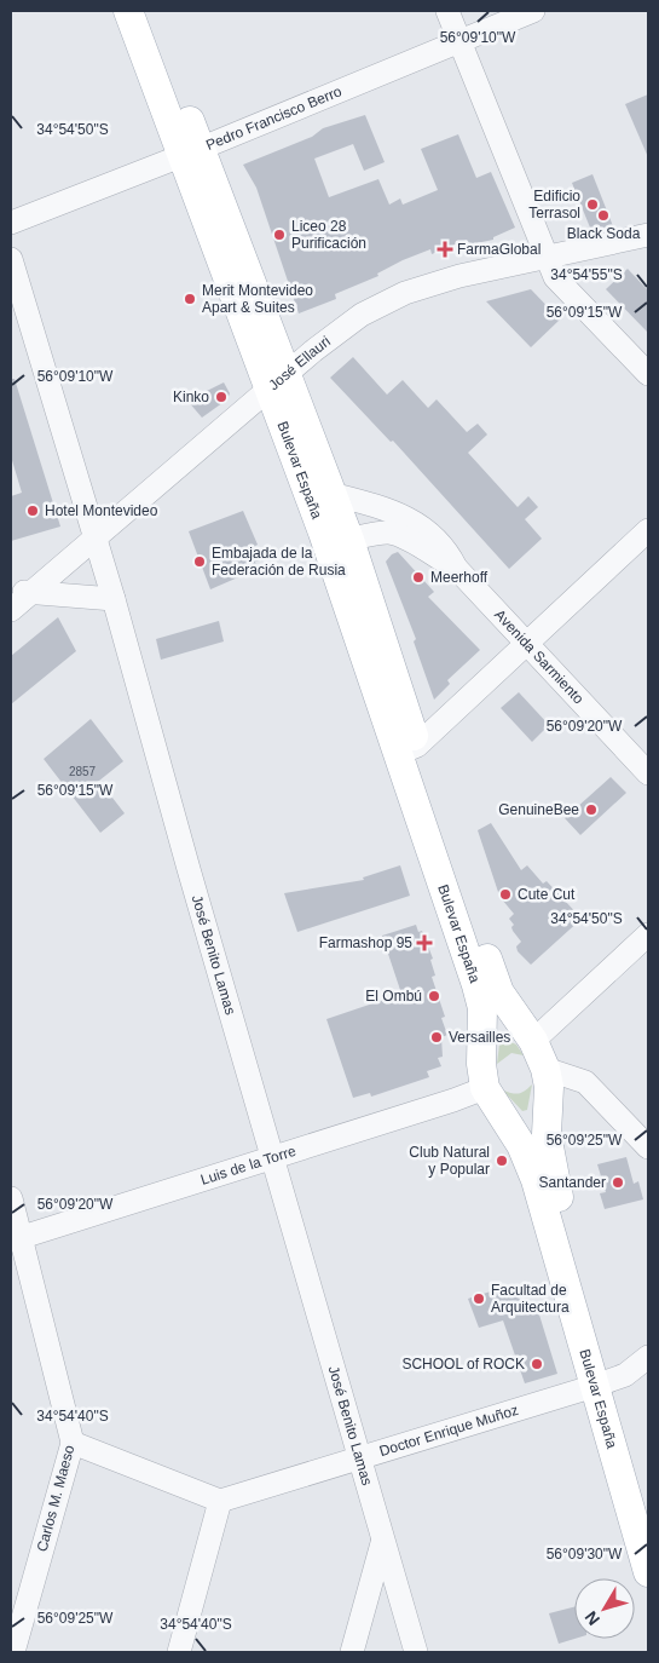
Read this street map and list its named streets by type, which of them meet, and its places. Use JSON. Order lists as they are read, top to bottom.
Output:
{
  "streets": {
    "main road": ["Bulevar España"],
    "street": [
      "Pedro Francisco Berro",
      "José Ellauri",
      "Avenida Sarmiento",
      "José Benito Lamas",
      "Luis de la Torre",
      "Doctor Enrique Muñoz",
      "Carlos M. Maeso"
    ]
  },
  "crossings": [
    ["Pedro Francisco Berro", "Bulevar España"],
    ["José Ellauri", "Bulevar España"],
    ["José Ellauri", "José Benito Lamas"],
    ["Bulevar España", "Avenida Sarmiento"],
    ["Bulevar España", "Luis de la Torre"],
    ["Bulevar España", "Doctor Enrique Muñoz"],
    ["José Benito Lamas", "Luis de la Torre"],
    ["José Benito Lamas", "Doctor Enrique Muñoz"],
    ["Luis de la Torre", "Carlos M. Maeso"]
  ],
  "places": {
    "other": [
      "Edificio Terrasol",
      "Black Soda",
      "Liceo 28 Purificación",
      "Merit Montevideo Apart & Suites",
      "Kinko",
      "Hotel Montevideo",
      "Embajada de la Federación de Rusia",
      "Meerhoff",
      "GenuineBee",
      "Cute Cut",
      "El Ombú",
      "Versailles",
      "Club Natural y Popular",
      "Santander",
      "Facultad de Arquitectura",
      "SCHOOL of ROCK"
    ],
    "health": ["FarmaGlobal", "Farmashop 95"]
  },
  "house_numbers": ["2857"],
  "north": "bottom left",
  "coordinates": [
    "56°09'10\"W",
    "34°54'50\"S",
    "34°54'55\"S",
    "56°09'15\"W",
    "56°09'20\"W",
    "56°09'25\"W",
    "34°54'40\"S",
    "56°09'30\"W"
  ]
}
